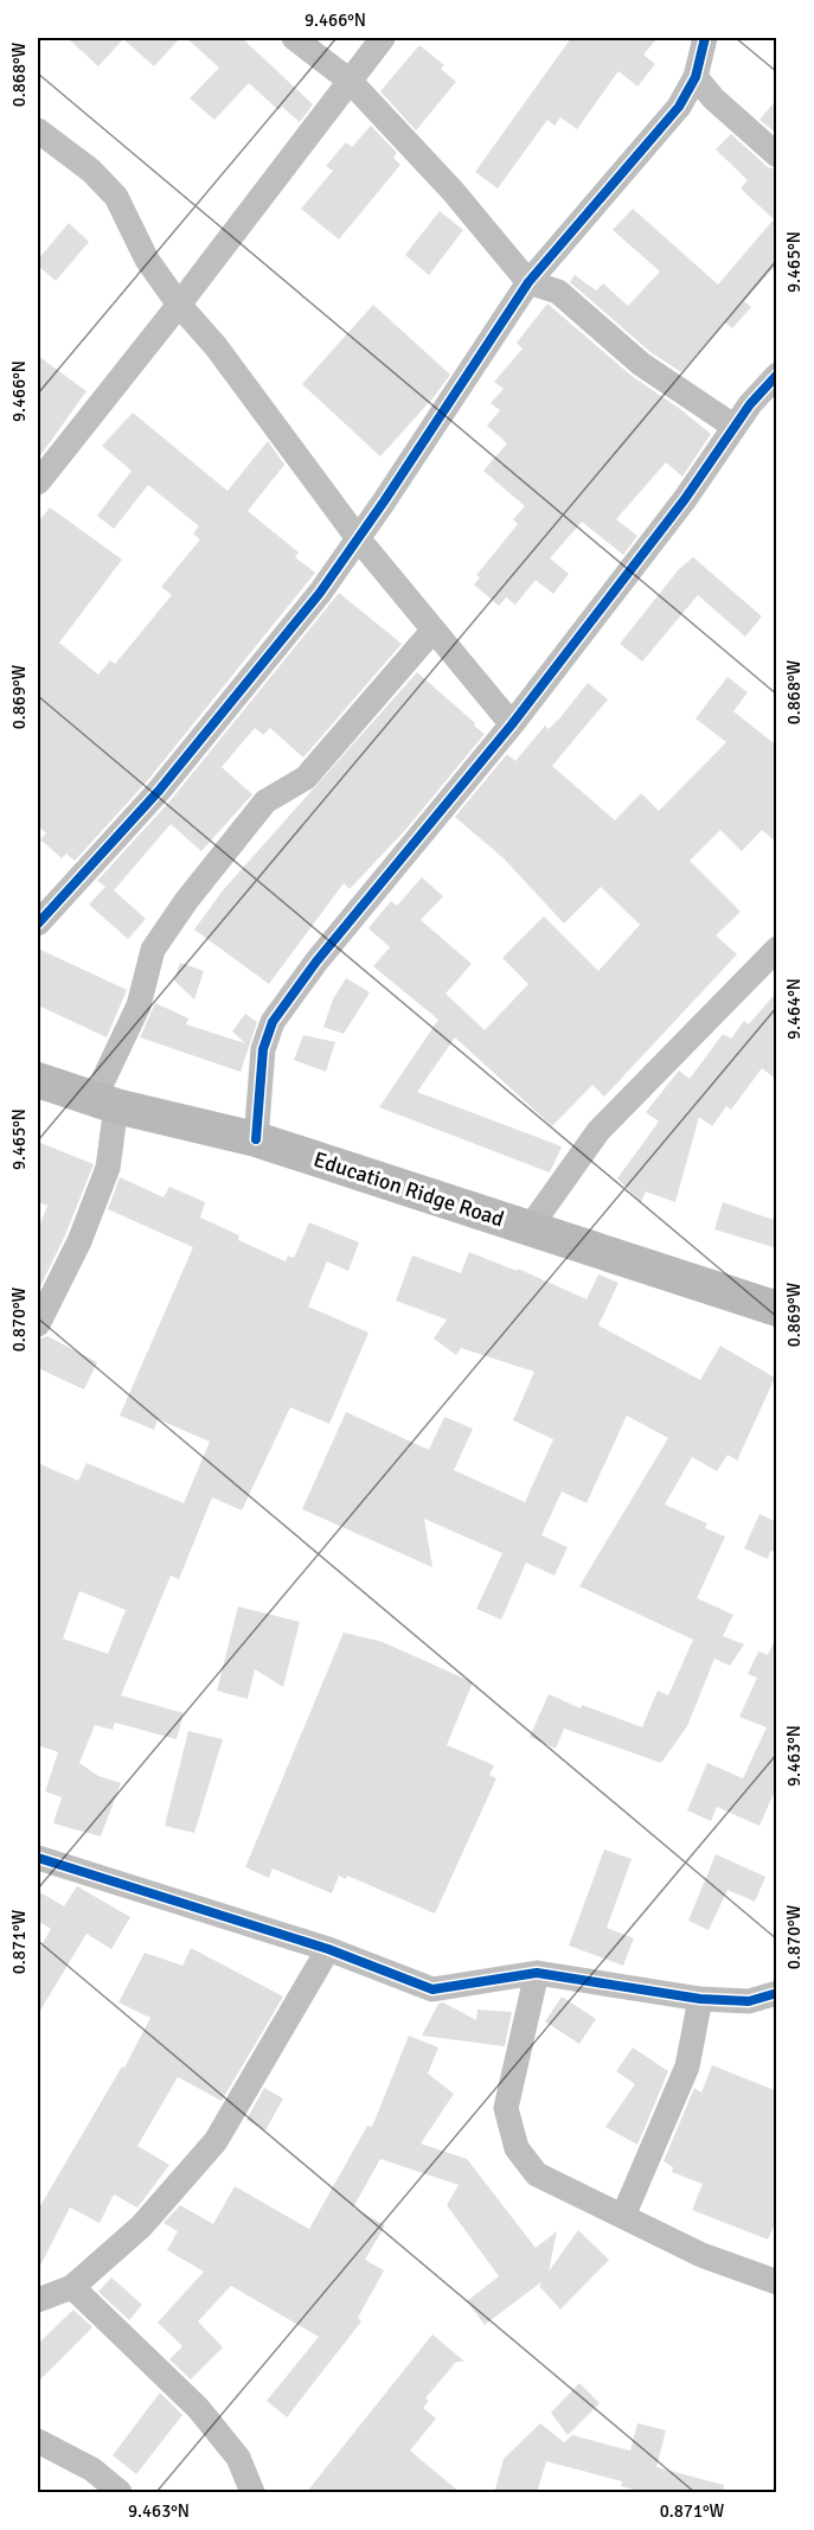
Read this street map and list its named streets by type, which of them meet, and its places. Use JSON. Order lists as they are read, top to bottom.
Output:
{
  "streets": {
    "main road": ["Education Ridge Road"]
  },
  "coordinates": [
    "9.466°N",
    "0.868°W",
    "9.465°N",
    "0.869°W",
    "9.464°N",
    "0.870°W",
    "9.463°N",
    "0.871°W"
  ]
}
